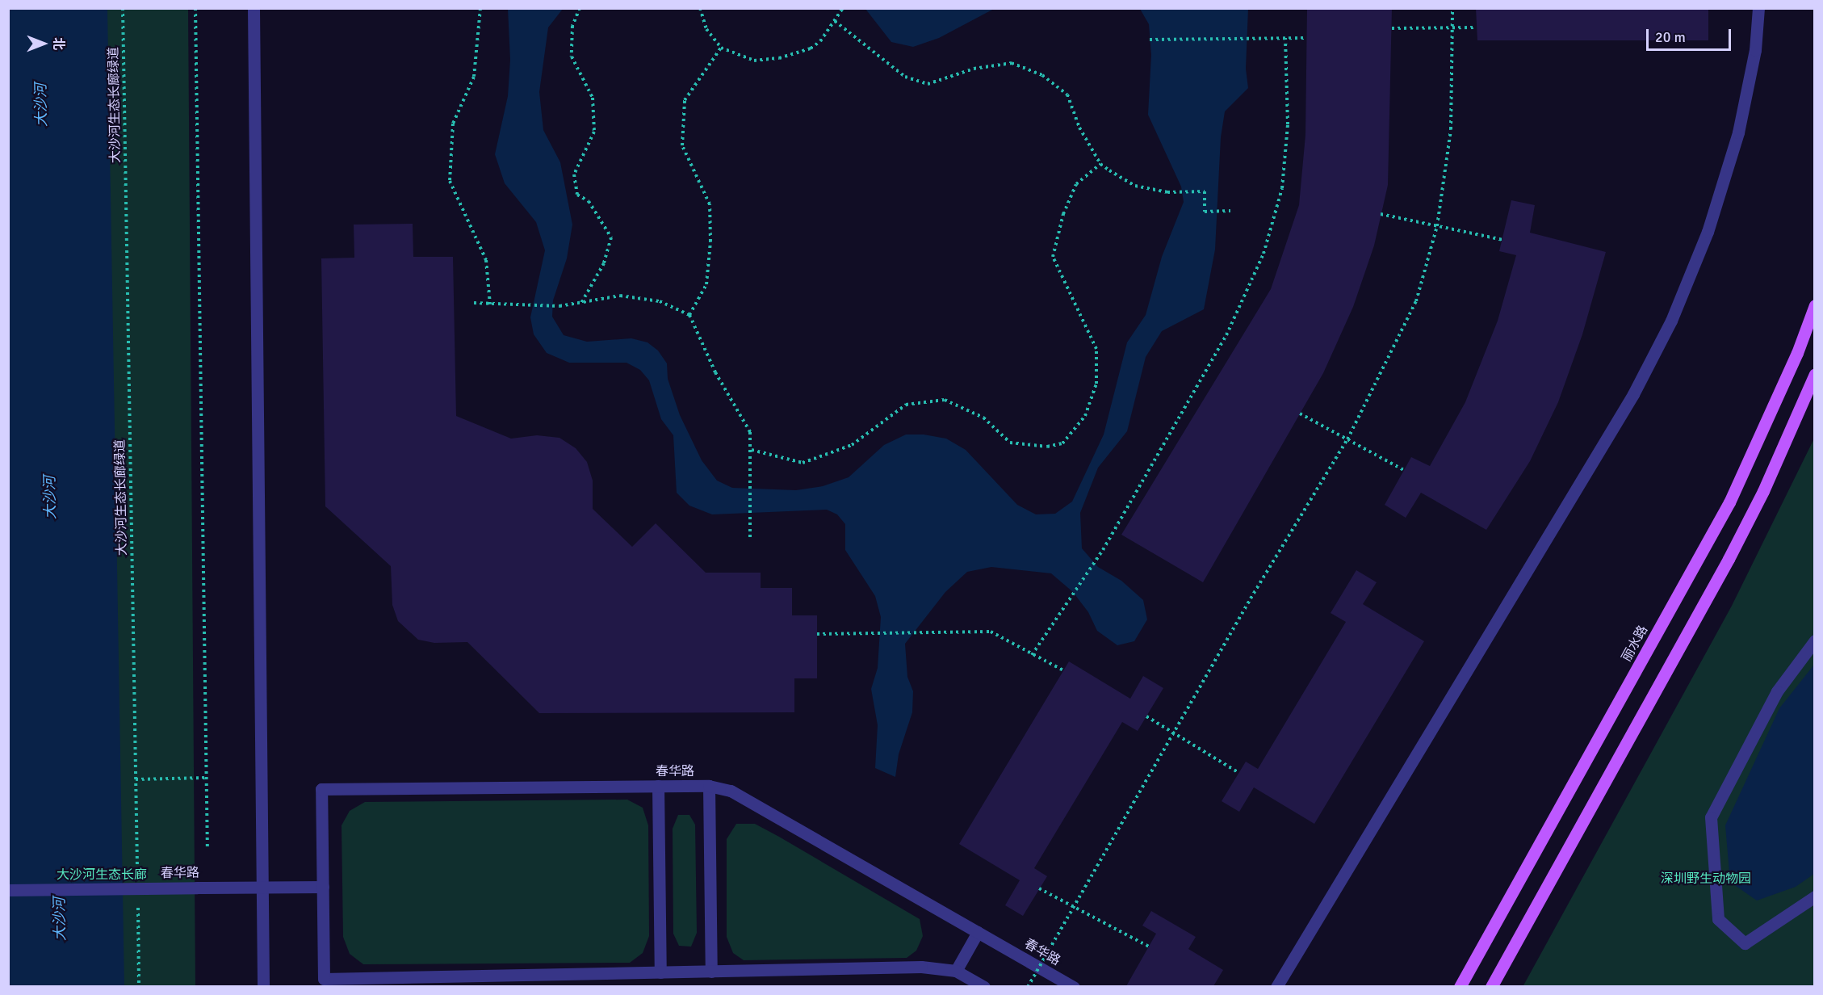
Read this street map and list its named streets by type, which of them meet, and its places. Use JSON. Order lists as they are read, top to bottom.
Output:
{
  "streets": {
    "main road": ["丽水路"],
    "street": ["春华路"],
    "path": ["大沙河生态长廊绿道"]
  },
  "water": ["大沙河"],
  "parks": ["大沙河生态长廊", "深圳野生动物园"],
  "scale_bar": "20 m",
  "north": "right"
}
